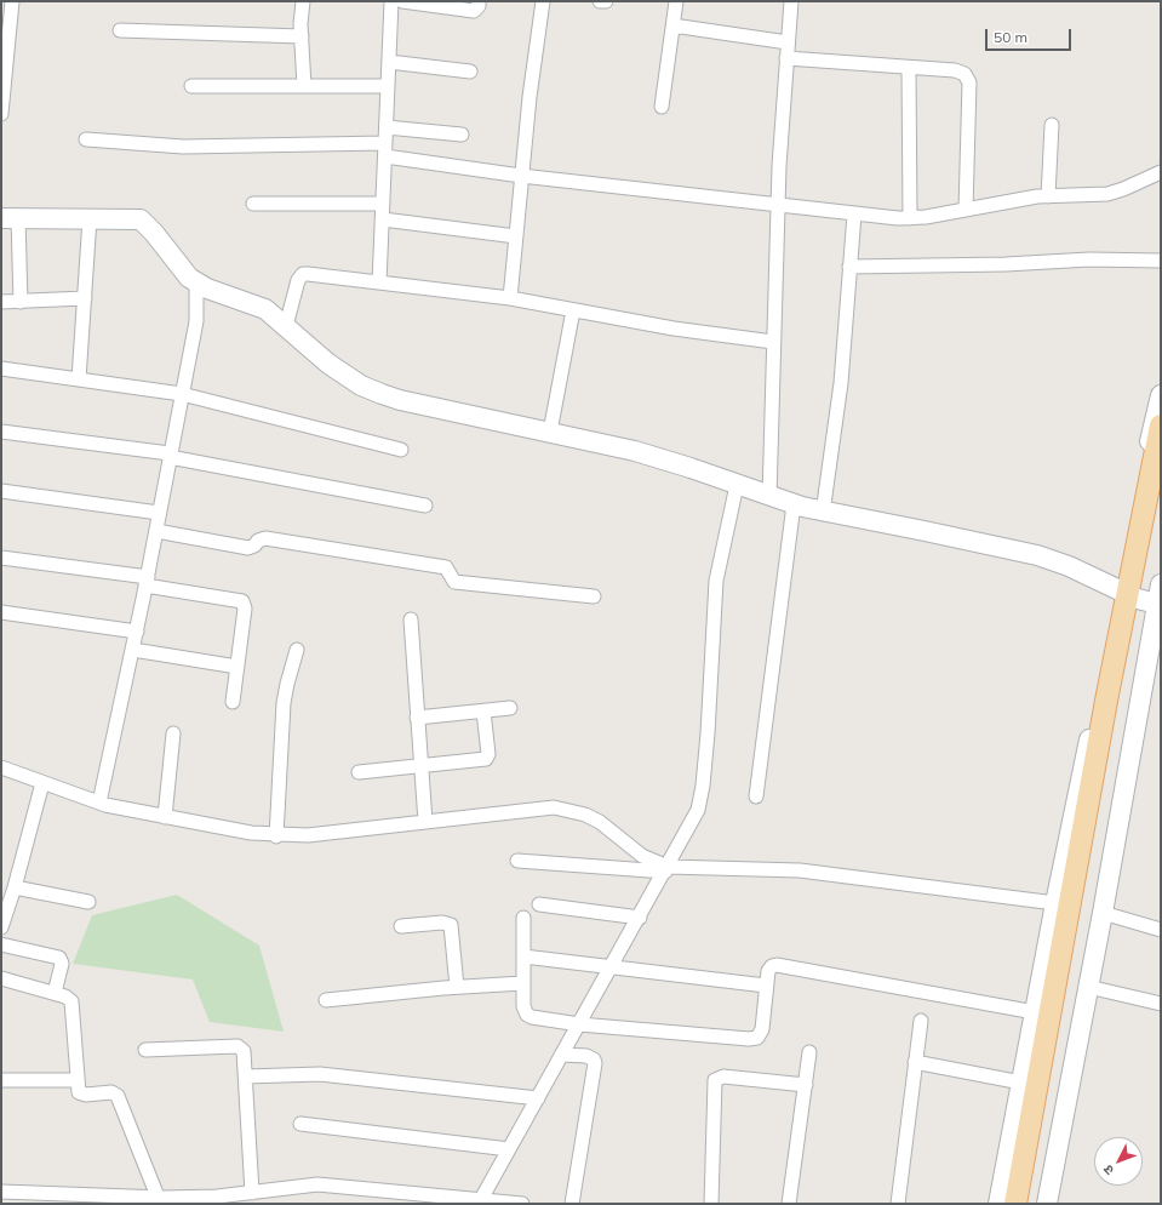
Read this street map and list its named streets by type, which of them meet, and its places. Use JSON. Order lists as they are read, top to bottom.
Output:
{
  "scale_bar": "50 m",
  "north": "bottom left"
}
